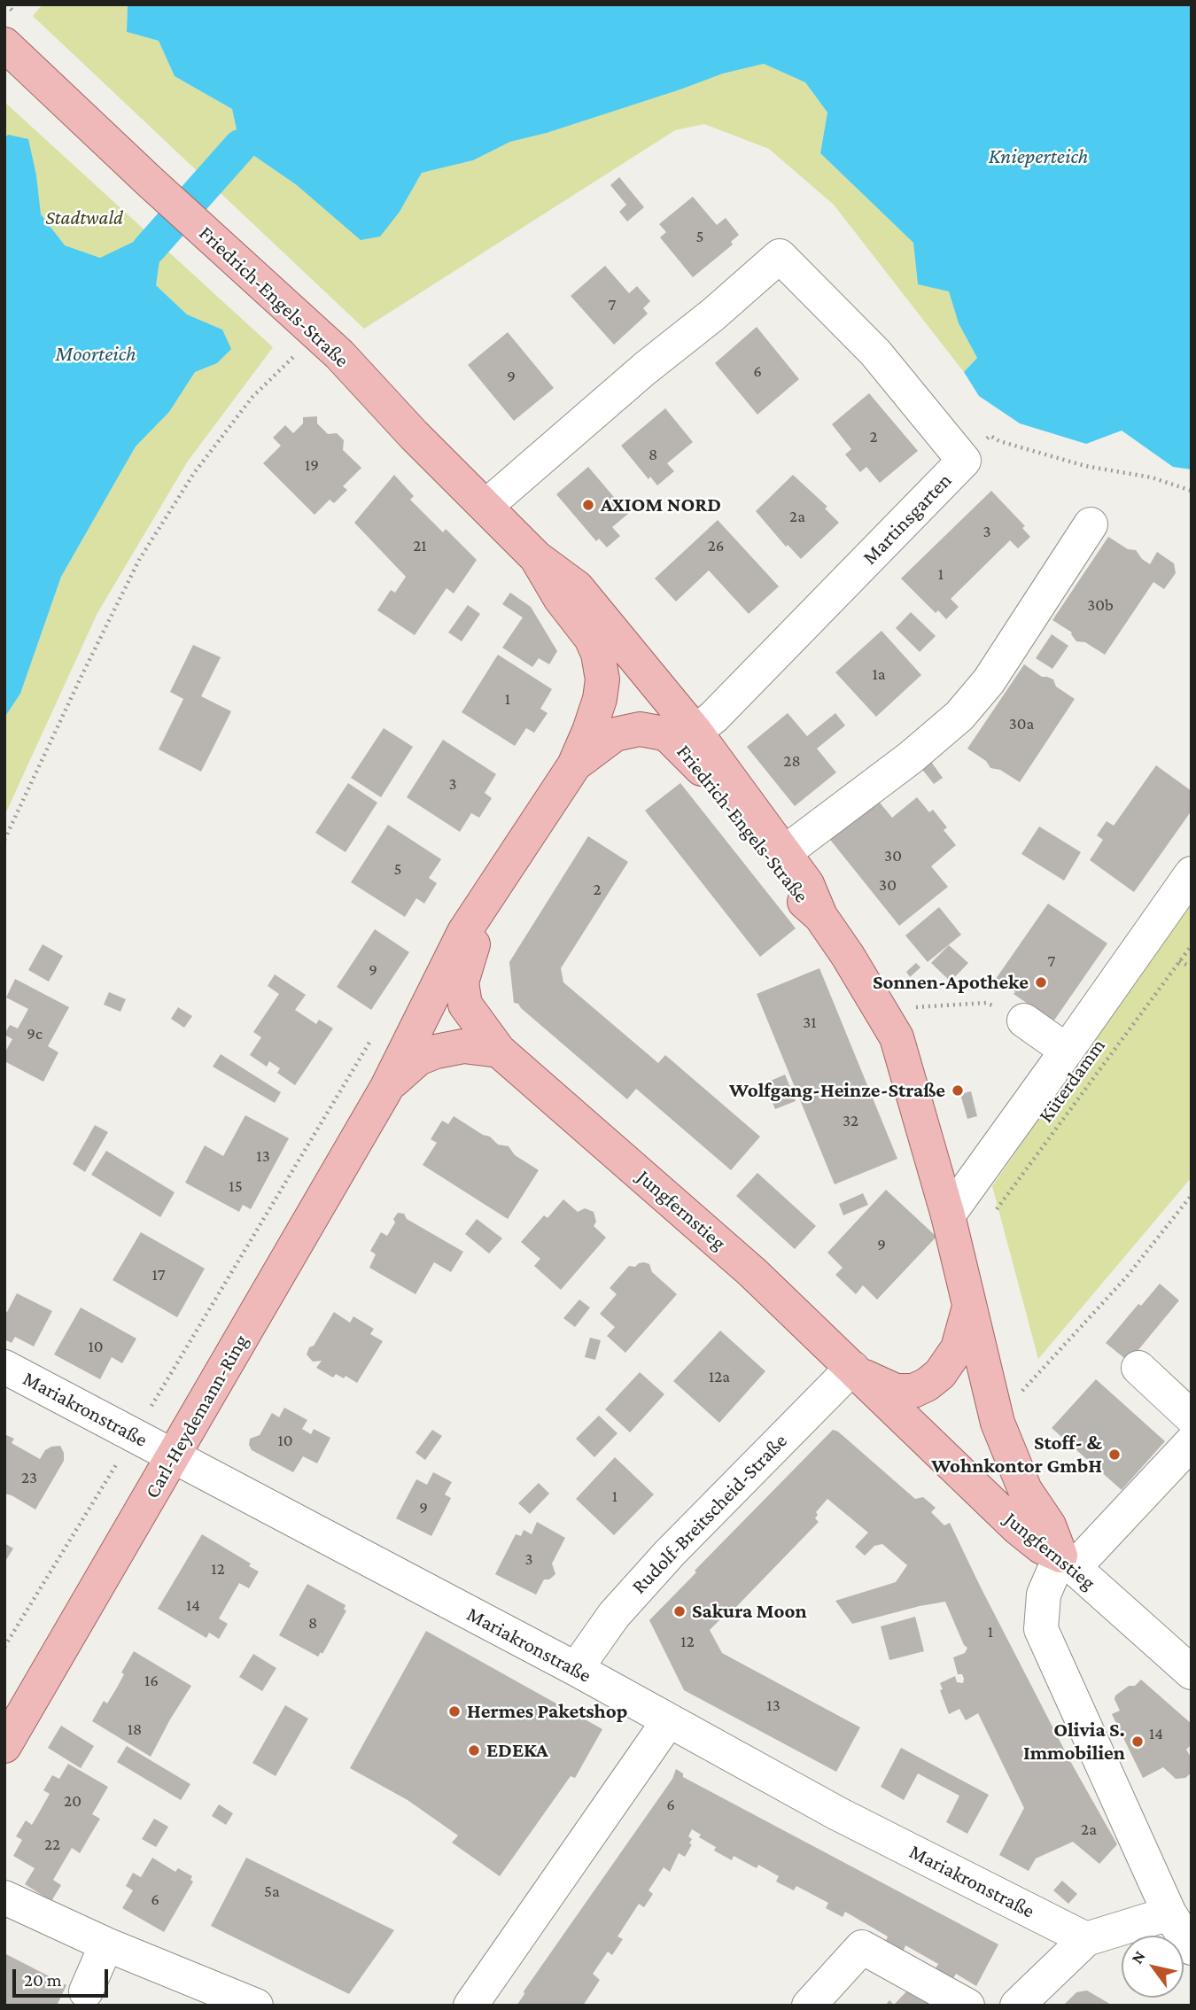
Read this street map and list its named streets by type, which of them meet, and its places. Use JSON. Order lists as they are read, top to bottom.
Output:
{
  "streets": {
    "main road": ["Friedrich-Engels-Straße", "Jungfernstieg", "Carl-Heydemann-Ring"],
    "street": ["Martinsgarten", "Mariakronstraße", "Rudolf-Breitscheid-Straße"],
    "path": ["Küterdamm"]
  },
  "crossings": [
    ["Friedrich-Engels-Straße", "Martinsgarten"],
    ["Friedrich-Engels-Straße", "Jungfernstieg"],
    ["Friedrich-Engels-Straße", "Carl-Heydemann-Ring"],
    ["Jungfernstieg", "Carl-Heydemann-Ring"],
    ["Jungfernstieg", "Rudolf-Breitscheid-Straße"],
    ["Mariakronstraße", "Carl-Heydemann-Ring"],
    ["Mariakronstraße", "Rudolf-Breitscheid-Straße"]
  ],
  "water": ["Knieperteich", "Moorteich"],
  "parks": ["Stadtwald"],
  "places": [
    "AXIOM NORD",
    "Sonnen-Apotheke",
    "Wolfgang-Heinze-Straße",
    "Stoff- & Wohnkontor GmbH",
    "Sakura Moon",
    "Hermes Paketshop",
    "Olivia S. Immobilien",
    "EDEKA"
  ],
  "house_numbers": [
    "5",
    "7",
    "6",
    "9",
    "2",
    "8",
    "19",
    "2a",
    "3",
    "21",
    "26",
    "1",
    "30b",
    "1a",
    "1",
    "30a",
    "28",
    "3",
    "30",
    "5",
    "30",
    "2",
    "7",
    "9",
    "31",
    "9c",
    "32",
    "13",
    "15",
    "9",
    "17",
    "10",
    "12a",
    "10",
    "23",
    "1",
    "9",
    "3",
    "12",
    "14",
    "8",
    "1",
    "12",
    "16",
    "13",
    "18",
    "14",
    "20",
    "6",
    "2a",
    "22",
    "5a",
    "6"
  ],
  "scale_bar": "20 m",
  "north": "top left"
}
